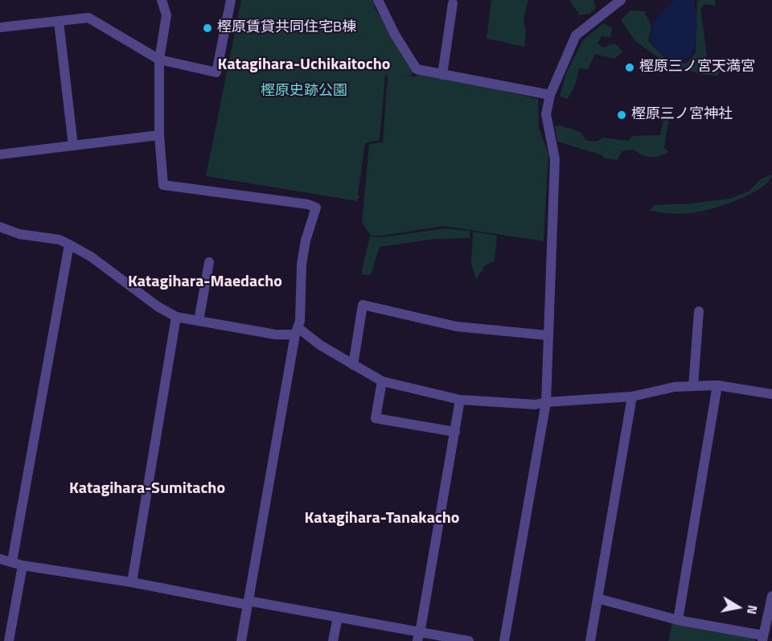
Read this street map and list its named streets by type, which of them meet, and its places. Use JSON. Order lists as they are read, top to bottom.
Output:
{
  "districts": [
    "Katagihara-Uchikaitocho",
    "Katagihara-Maedacho",
    "Katagihara-Sumitacho",
    "Katagihara-Tanakacho"
  ],
  "parks": ["樫原史跡公園"],
  "places": ["樫原賃貸共同住宅B棟", "樫原三ノ宮天満宮", "樫原三ノ宮神社"],
  "north": "right"
}
